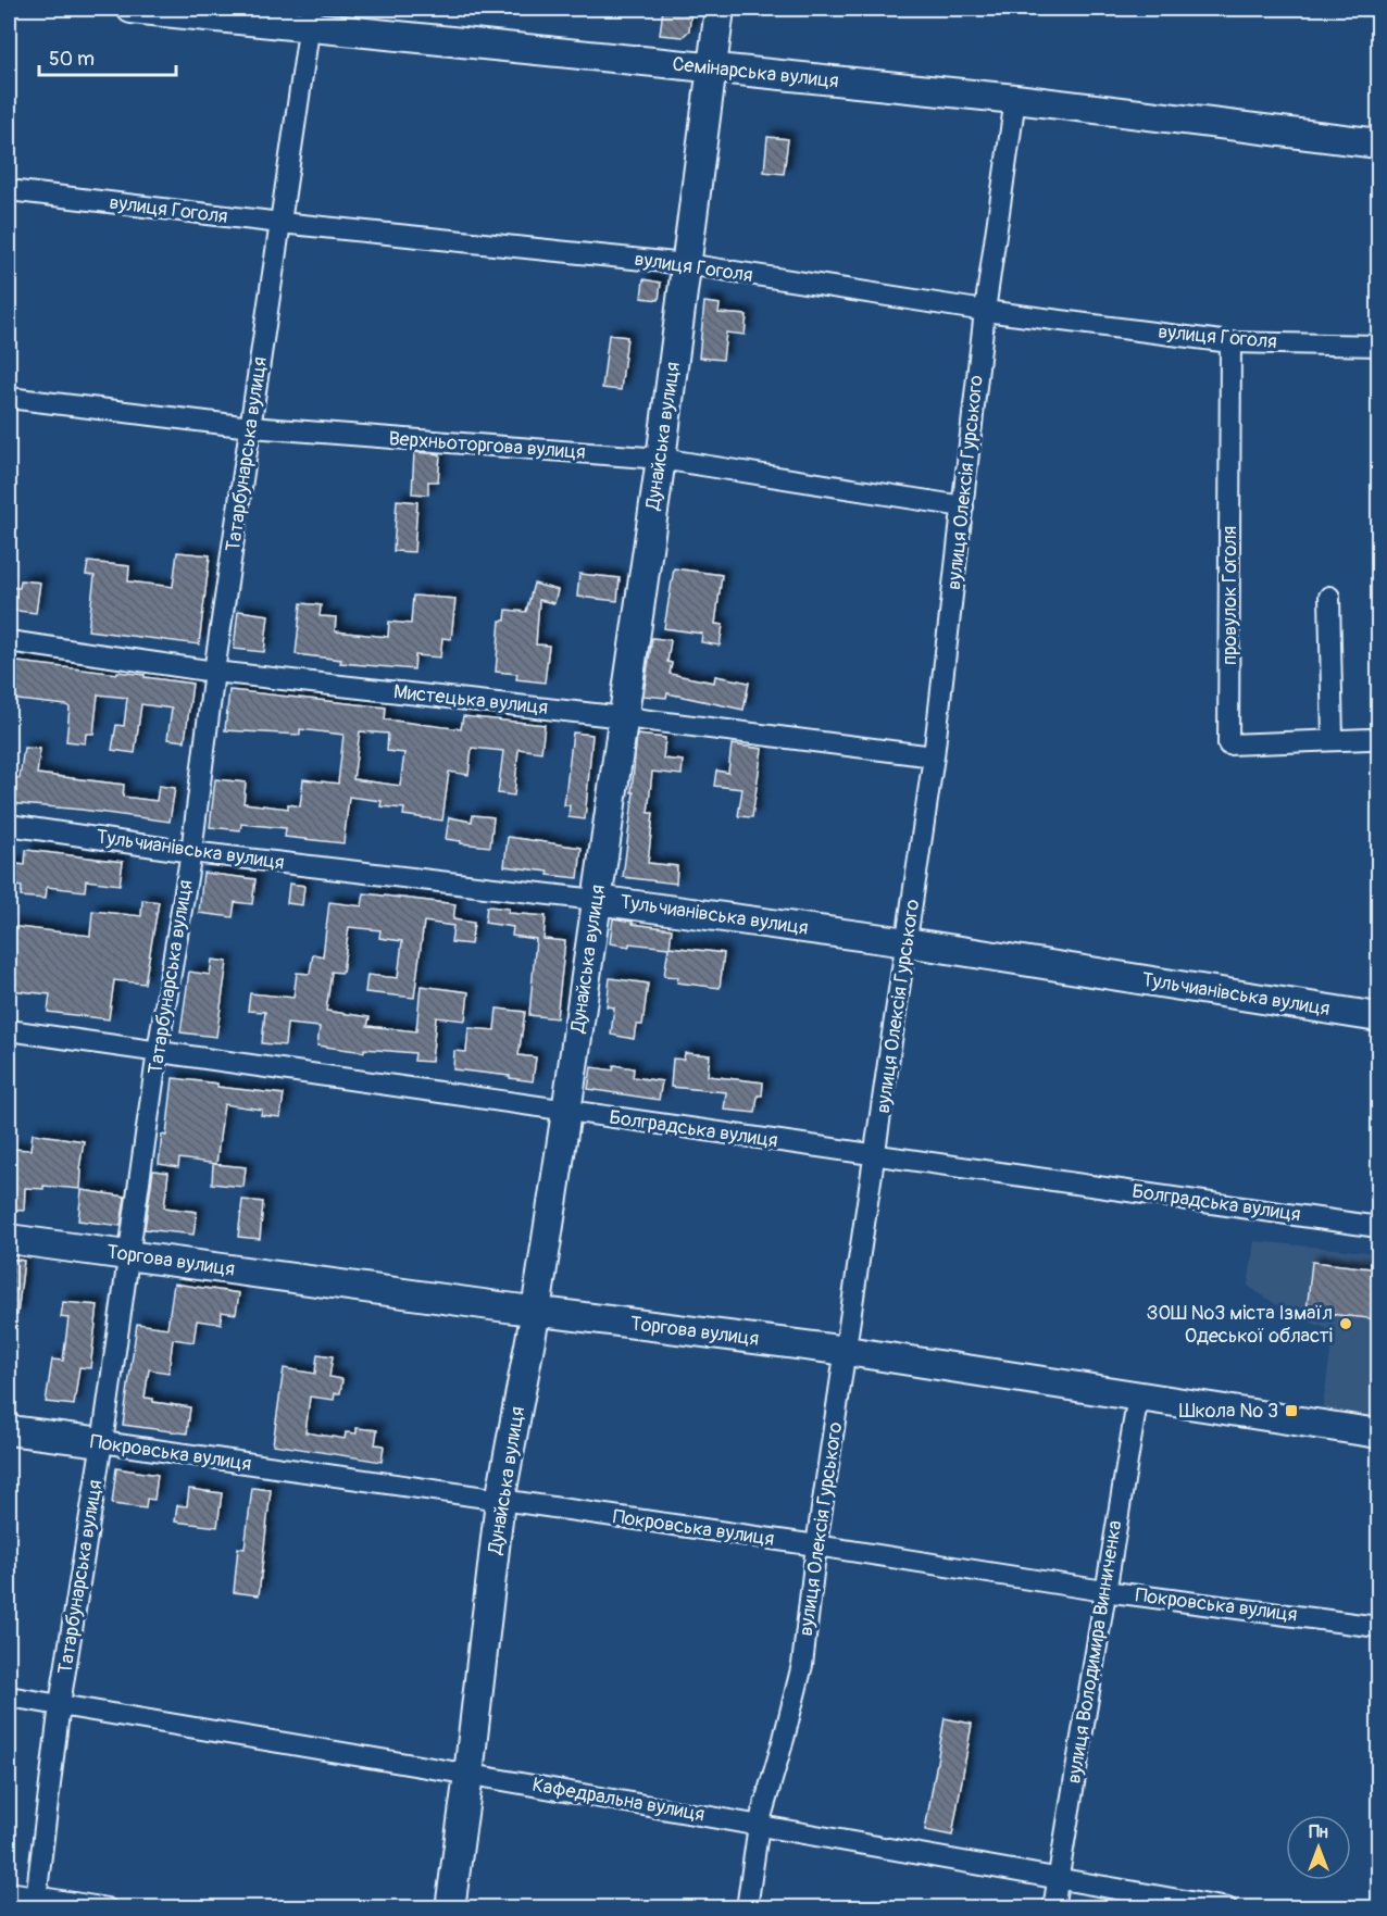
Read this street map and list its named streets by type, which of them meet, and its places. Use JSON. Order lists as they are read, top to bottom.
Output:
{
  "streets": {
    "main road": [
      "Семінарська вулиця",
      "Дунайська вулиця",
      "Тульчианівська вулиця",
      "Торгова вулиця",
      "Покровська вулиця"
    ],
    "street": [
      "вулиця Гоголя",
      "Верхньоторгова вулиця",
      "Татарбунарська вулиця",
      "вулиця Олексія Гурського",
      "провулок Гоголя",
      "Мистецька вулиця",
      "Болградська вулиця",
      "вулиця Володимира Винниченка",
      "Кафедральна вулиця"
    ]
  },
  "crossings": [
    ["Семінарська вулиця", "Дунайська вулиця"],
    ["Семінарська вулиця", "Татарбунарська вулиця"],
    ["Семінарська вулиця", "вулиця Олексія Гурського"],
    ["вулиця Гоголя", "Дунайська вулиця"],
    ["вулиця Гоголя", "Татарбунарська вулиця"],
    ["вулиця Гоголя", "вулиця Олексія Гурського"],
    ["вулиця Гоголя", "провулок Гоголя"],
    ["Дунайська вулиця", "Верхньоторгова вулиця"],
    ["Дунайська вулиця", "Мистецька вулиця"],
    ["Дунайська вулиця", "Тульчианівська вулиця"],
    ["Дунайська вулиця", "Болградська вулиця"],
    ["Дунайська вулиця", "Торгова вулиця"],
    ["Дунайська вулиця", "Покровська вулиця"],
    ["Дунайська вулиця", "Кафедральна вулиця"],
    ["Верхньоторгова вулиця", "Татарбунарська вулиця"],
    ["Верхньоторгова вулиця", "вулиця Олексія Гурського"],
    ["Татарбунарська вулиця", "Мистецька вулиця"],
    ["Татарбунарська вулиця", "Тульчианівська вулиця"],
    ["Татарбунарська вулиця", "Болградська вулиця"],
    ["Татарбунарська вулиця", "Торгова вулиця"],
    ["Татарбунарська вулиця", "Покровська вулиця"],
    ["Татарбунарська вулиця", "Кафедральна вулиця"],
    ["вулиця Олексія Гурського", "Мистецька вулиця"],
    ["вулиця Олексія Гурського", "Тульчианівська вулиця"],
    ["вулиця Олексія Гурського", "Болградська вулиця"],
    ["вулиця Олексія Гурського", "Торгова вулиця"],
    ["вулиця Олексія Гурського", "Покровська вулиця"],
    ["вулиця Олексія Гурського", "Кафедральна вулиця"],
    ["Торгова вулиця", "вулиця Володимира Винниченка"],
    ["Покровська вулиця", "вулиця Володимира Винниченка"],
    ["вулиця Володимира Винниченка", "Кафедральна вулиця"]
  ],
  "places": {
    "other": ["ЗОШ №3 міста Ізмаїл Одеської області"],
    "transit": ["Школа № 3"]
  },
  "scale_bar": "50 m",
  "north": "top"
}
